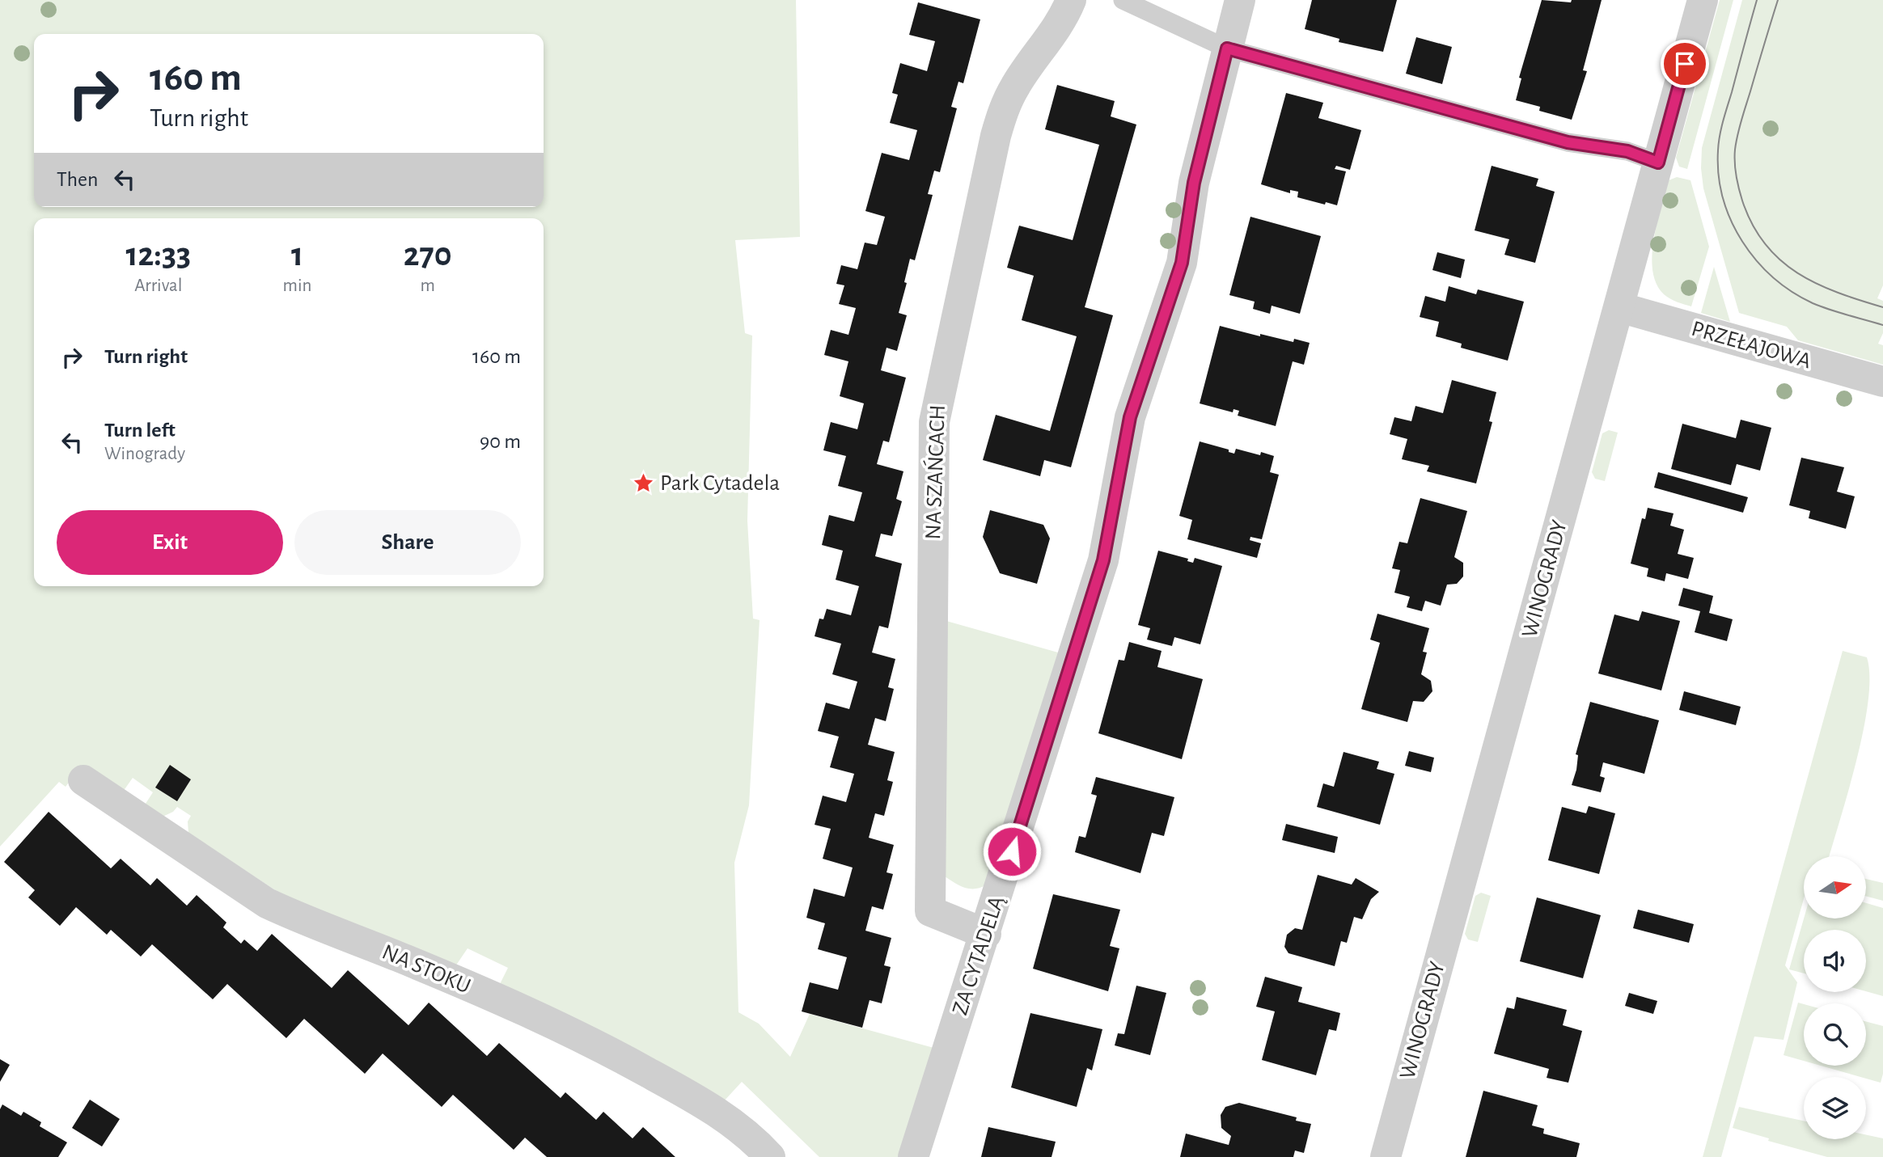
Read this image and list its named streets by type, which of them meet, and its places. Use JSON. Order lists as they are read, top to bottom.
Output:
{
  "streets": {
    "street": [
      "PRZEŁAJOWA",
      "NA SZAŃCACH",
      "WINOGRADY",
      "ZA CYTADELĄ",
      "NA STOKU"
    ]
  },
  "crossings": [
    ["PRZEŁAJOWA", "WINOGRADY"],
    ["NA SZAŃCACH", "ZA CYTADELĄ"]
  ],
  "places": {
    "place": ["Park Cytadela"]
  },
  "north": "right",
  "page": {
    "turn": ["160 m", "Turn right"],
    "then": "Then",
    "eta": [
      "12:33",
      "Arrival",
      "1",
      "min",
      "270",
      "m"
    ],
    "list": [
      {
        "name": "Turn right",
        "value": "160 m"
      },
      {
        "name": "Turn left",
        "note": "Winogrady",
        "value": "90 m"
      }
    ],
    "buttons": ["Exit", "Share"]
  }
}
